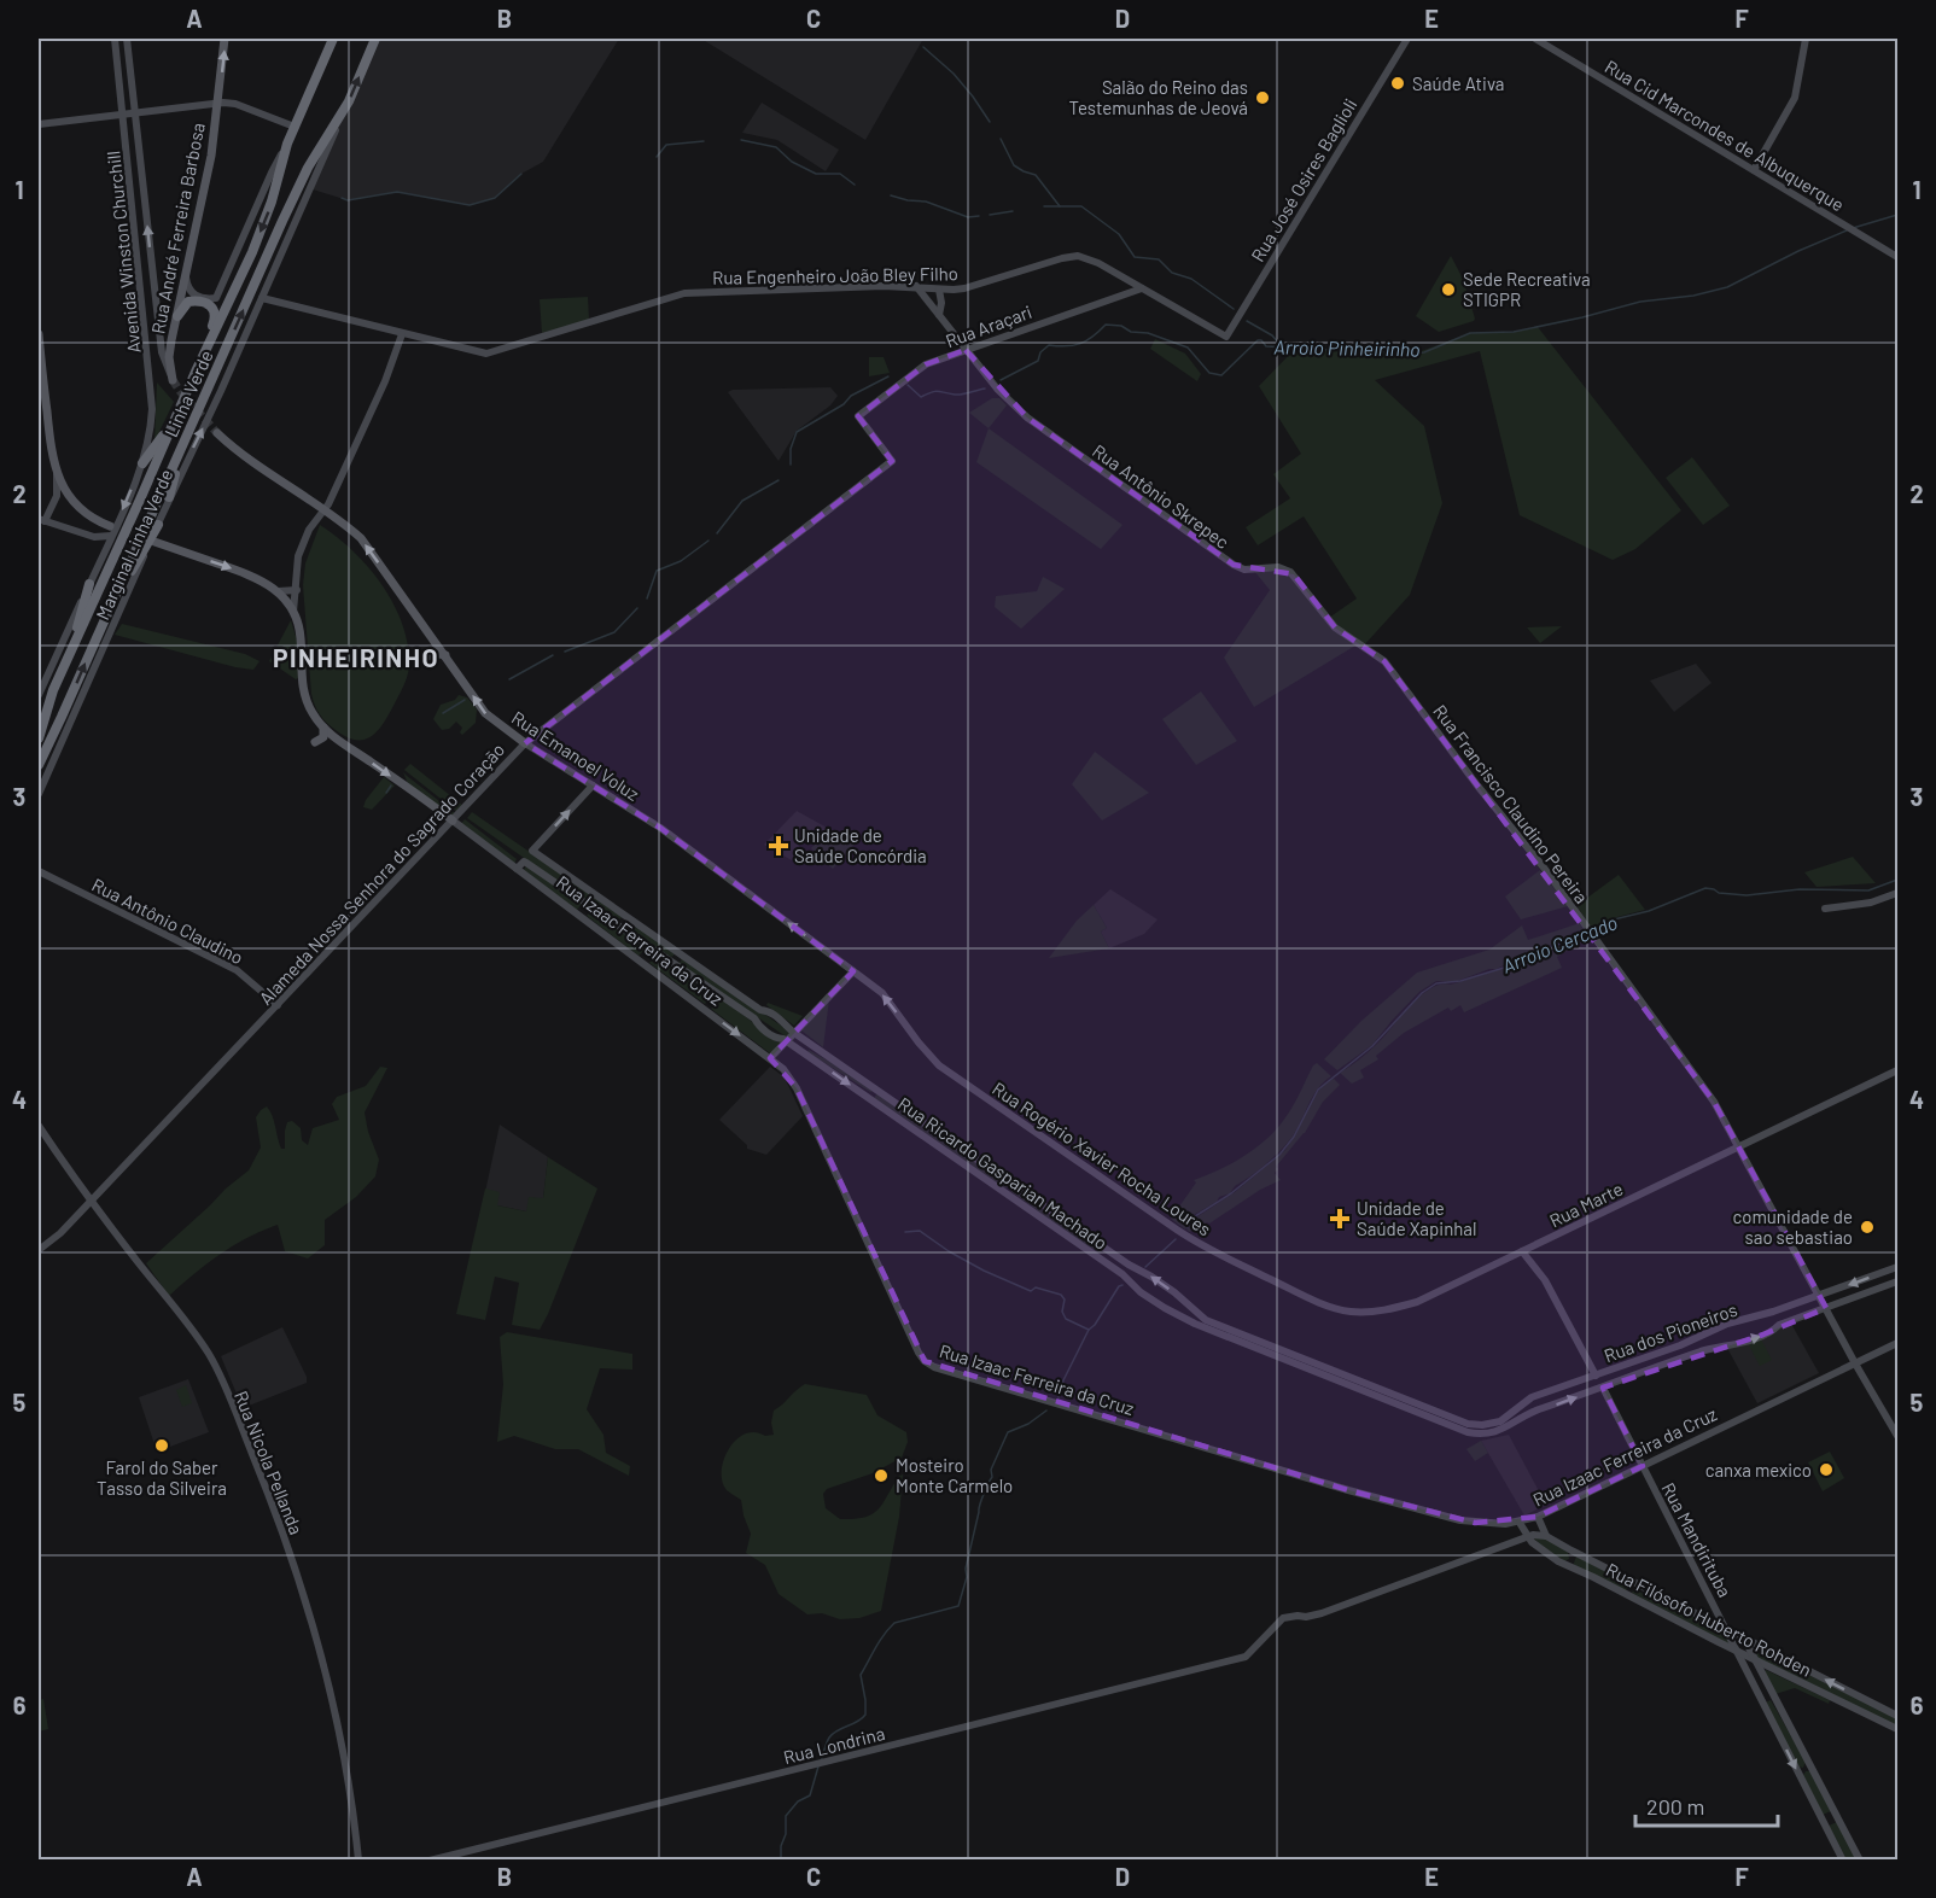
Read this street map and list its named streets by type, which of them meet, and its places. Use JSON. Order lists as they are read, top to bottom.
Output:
{
  "streets": {
    "highway": ["Linha Verde"],
    "main road": ["Rua André Ferreira Barbosa", "Rua Emanoel Voluz", "Rua Izaac Ferreira da Cruz"],
    "street": [
      "Rua Cid Marcondes de Albuquerque",
      "Rua José Osires Baglioli",
      "Avenida Winston Churchill",
      "Rua Engenheiro João Bley Filho",
      "Rua Araçari",
      "Rua Antônio Skrepec",
      "Marginal Linha Verde",
      "Rua Francisco Claudino Pereira",
      "Alameda Nossa Senhora do Sagrado Coração",
      "Rua Antônio Claudino",
      "Rua Rogério Xavier Rocha Loures",
      "Rua Ricardo Gasparian Machado",
      "Rua Marte",
      "Rua dos Pioneiros",
      "Rua Nicola Pellanda",
      "Rua Mandirituba",
      "Rua Filósofo Huberto Rohden",
      "Rua Londrina"
    ]
  },
  "crossings": [
    ["Rua José Osires Baglioli", "Rua Engenheiro João Bley Filho"],
    ["Rua André Ferreira Barbosa", "Avenida Winston Churchill"],
    ["Avenida Winston Churchill", "Marginal Linha Verde"],
    ["Rua Engenheiro João Bley Filho", "Rua Araçari"],
    ["Rua Engenheiro João Bley Filho", "Rua Antônio Skrepec"],
    ["Rua Engenheiro João Bley Filho", "Marginal Linha Verde"],
    ["Rua Araçari", "Rua Antônio Skrepec"],
    ["Rua Araçari", "Alameda Nossa Senhora do Sagrado Coração"],
    ["Linha Verde", "Marginal Linha Verde"],
    ["Rua Antônio Skrepec", "Rua Francisco Claudino Pereira"],
    ["Rua Emanoel Voluz", "Alameda Nossa Senhora do Sagrado Coração"],
    ["Rua Emanoel Voluz", "Rua Rogério Xavier Rocha Loures"],
    ["Rua Emanoel Voluz", "Rua Ricardo Gasparian Machado"],
    ["Rua Francisco Claudino Pereira", "Rua Izaac Ferreira da Cruz"],
    ["Rua Francisco Claudino Pereira", "Rua Marte"],
    ["Rua Francisco Claudino Pereira", "Rua dos Pioneiros"],
    ["Alameda Nossa Senhora do Sagrado Coração", "Rua Antônio Claudino"],
    ["Alameda Nossa Senhora do Sagrado Coração", "Rua Izaac Ferreira da Cruz"],
    ["Alameda Nossa Senhora do Sagrado Coração", "Rua Nicola Pellanda"],
    ["Rua Izaac Ferreira da Cruz", "Rua Ricardo Gasparian Machado"],
    ["Rua Izaac Ferreira da Cruz", "Rua Mandirituba"],
    ["Rua Izaac Ferreira da Cruz", "Rua Filósofo Huberto Rohden"],
    ["Rua Rogério Xavier Rocha Loures", "Rua Marte"],
    ["Rua Ricardo Gasparian Machado", "Rua dos Pioneiros"],
    ["Rua dos Pioneiros", "Rua Mandirituba"],
    ["Rua Mandirituba", "Rua Filósofo Huberto Rohden"],
    ["Rua Filósofo Huberto Rohden", "Rua Londrina"]
  ],
  "one_way": ["Rua Emanoel Voluz"],
  "districts": ["PINHEIRINHO"],
  "water": ["Arroio Pinheirinho", "Arroio Cercado"],
  "places": {
    "other": [
      "Saúde Ativa",
      "Salão do Reino das Testemunhas de Jeová",
      "Sede Recreativa STIGPR",
      "comunidade de sao sebastiao",
      "Farol do Saber Tasso da Silveira",
      "canxa mexico",
      "Mosteiro Monte Carmelo"
    ],
    "health": ["Unidade de Saúde Concórdia", "Unidade de Saúde Xapinhal"]
  },
  "scale_bar": "200 m",
  "grid": {
    "columns": [
      "A",
      "B",
      "C",
      "D",
      "E",
      "F"
    ],
    "rows": [
      "1",
      "2",
      "3",
      "4",
      "5",
      "6"
    ]
  }
}
